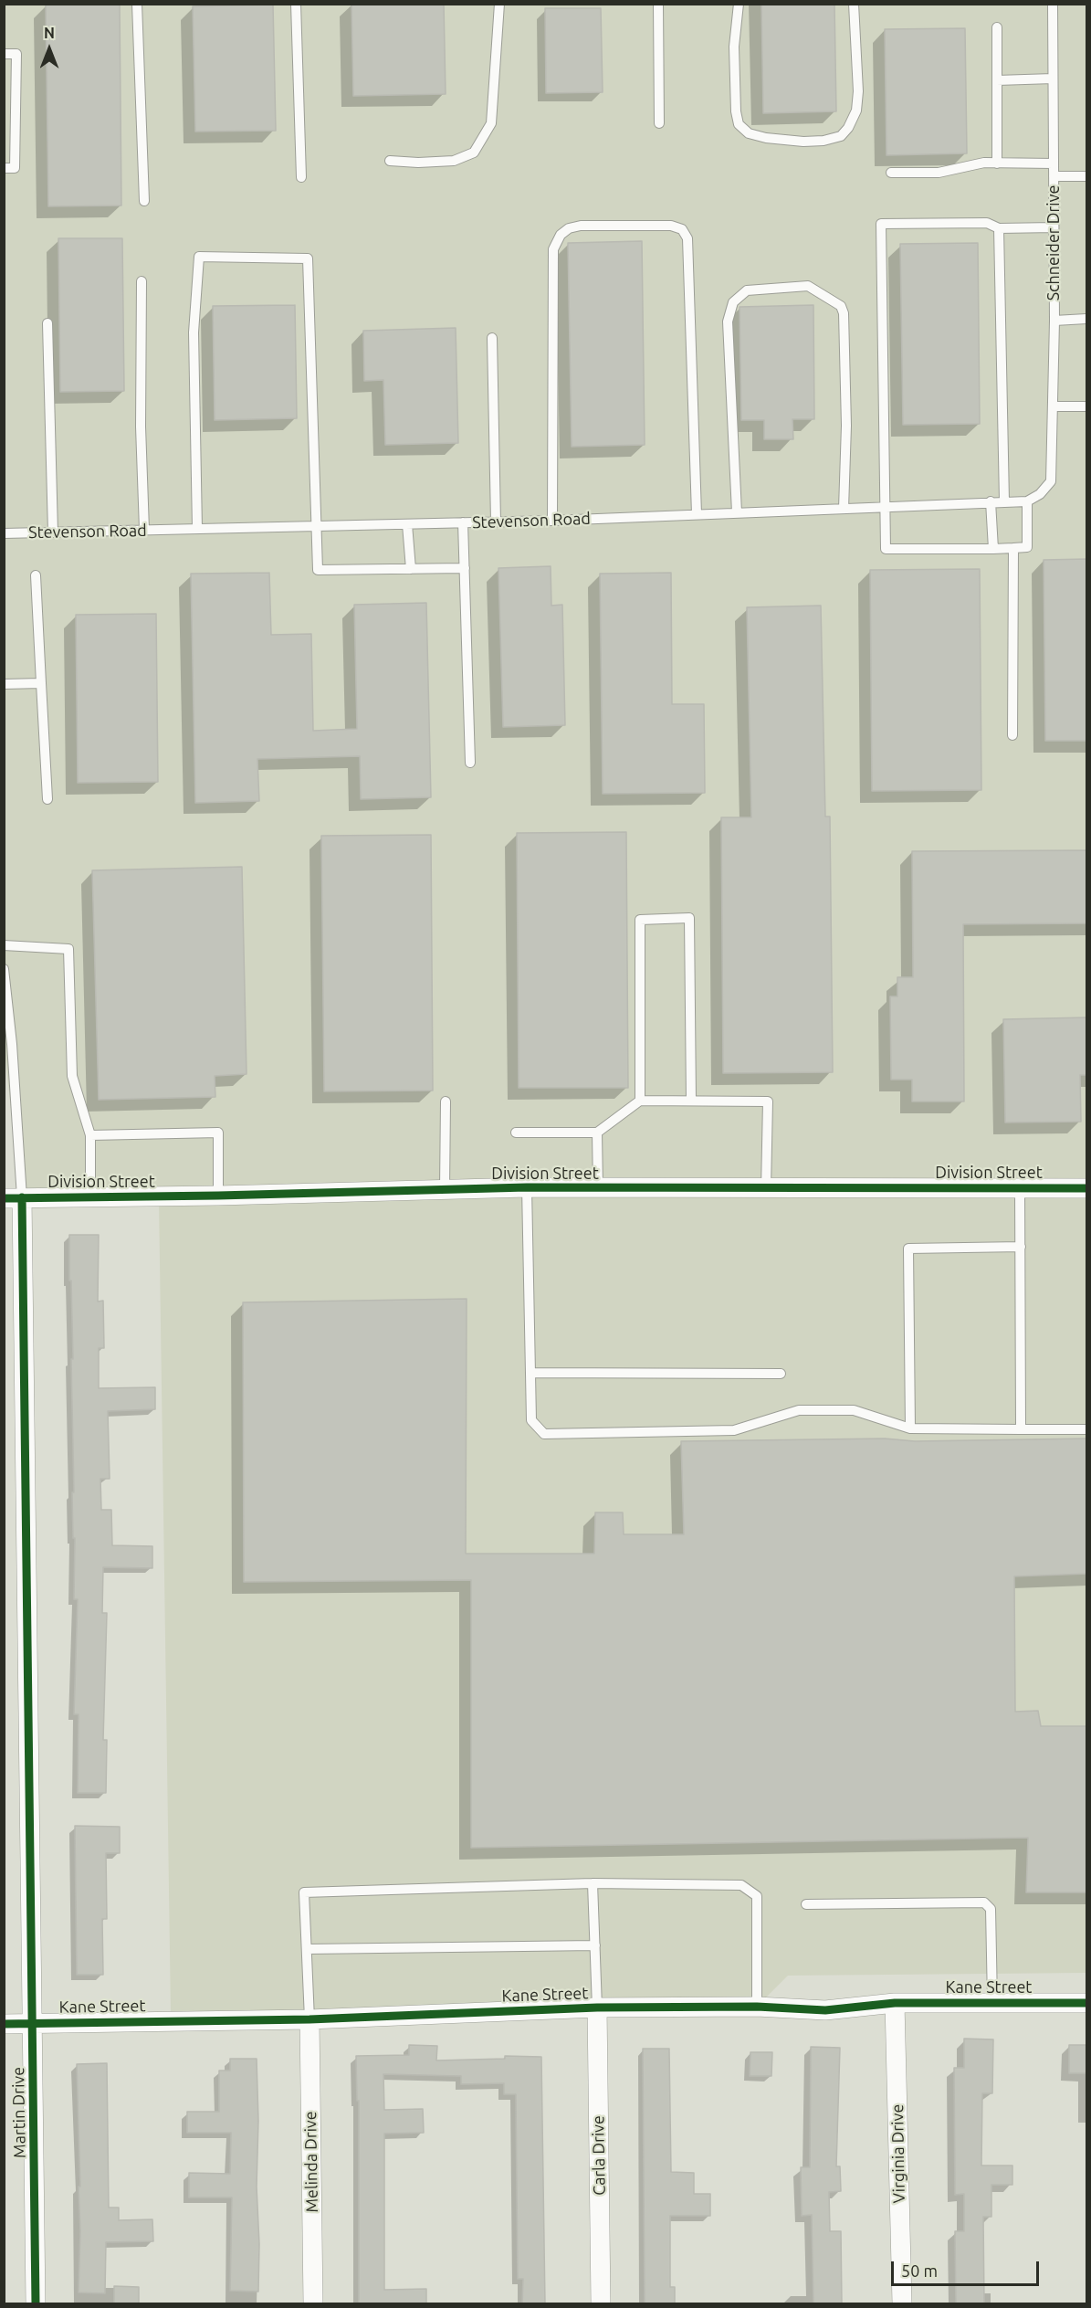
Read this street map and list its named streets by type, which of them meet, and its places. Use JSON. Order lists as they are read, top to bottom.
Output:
{
  "streets": {
    "street": [
      "Division Street",
      "Kane Street",
      "Martin Drive",
      "Virginia Drive",
      "Carla Drive",
      "Melinda Drive"
    ],
    "lane": ["Schneider Drive", "Stevenson Road"]
  },
  "crossings": [
    ["Schneider Drive", "Stevenson Road"],
    ["Division Street", "Martin Drive"],
    ["Kane Street", "Martin Drive"],
    ["Kane Street", "Virginia Drive"],
    ["Kane Street", "Carla Drive"],
    ["Kane Street", "Melinda Drive"]
  ],
  "scale_bar": "50 m",
  "north": "top"
}
